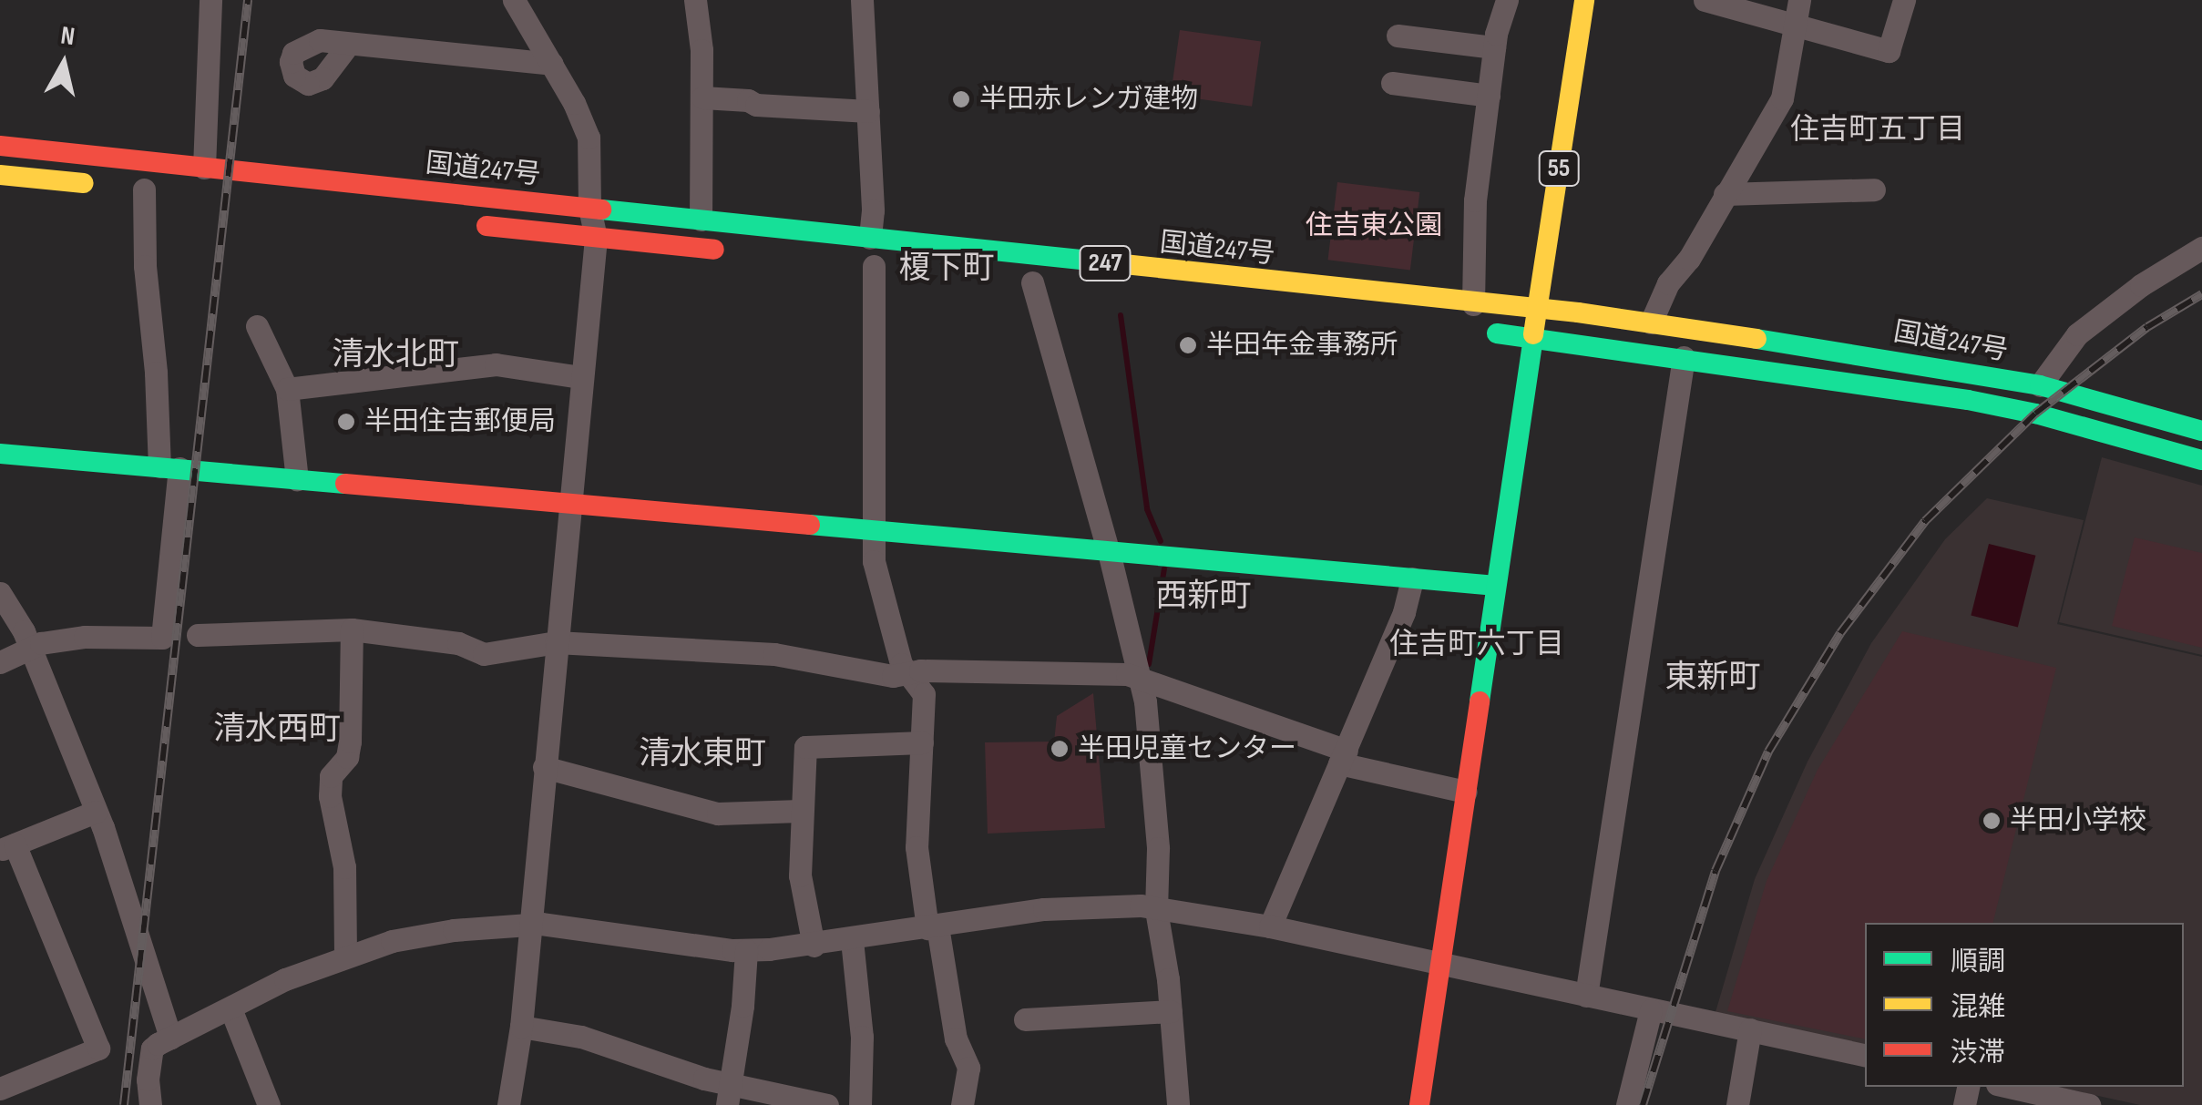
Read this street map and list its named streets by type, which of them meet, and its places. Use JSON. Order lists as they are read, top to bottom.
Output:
{
  "streets": {
    "main road": ["55", "国道247号", "247"]
  },
  "crossings": [
    ["55", "国道247号"]
  ],
  "districts": [
    "住吉町五丁目",
    "榎下町",
    "清水北町",
    "西新町",
    "住吉町六丁目",
    "東新町",
    "清水西町",
    "清水東町"
  ],
  "parks": ["住吉東公園"],
  "places": [
    "半田赤レンガ建物",
    "半田年金事務所",
    "半田住吉郵便局",
    "半田児童センター",
    "半田小学校"
  ],
  "legend": ["順調", "混雑", "渋滞"],
  "north": "top"
}
